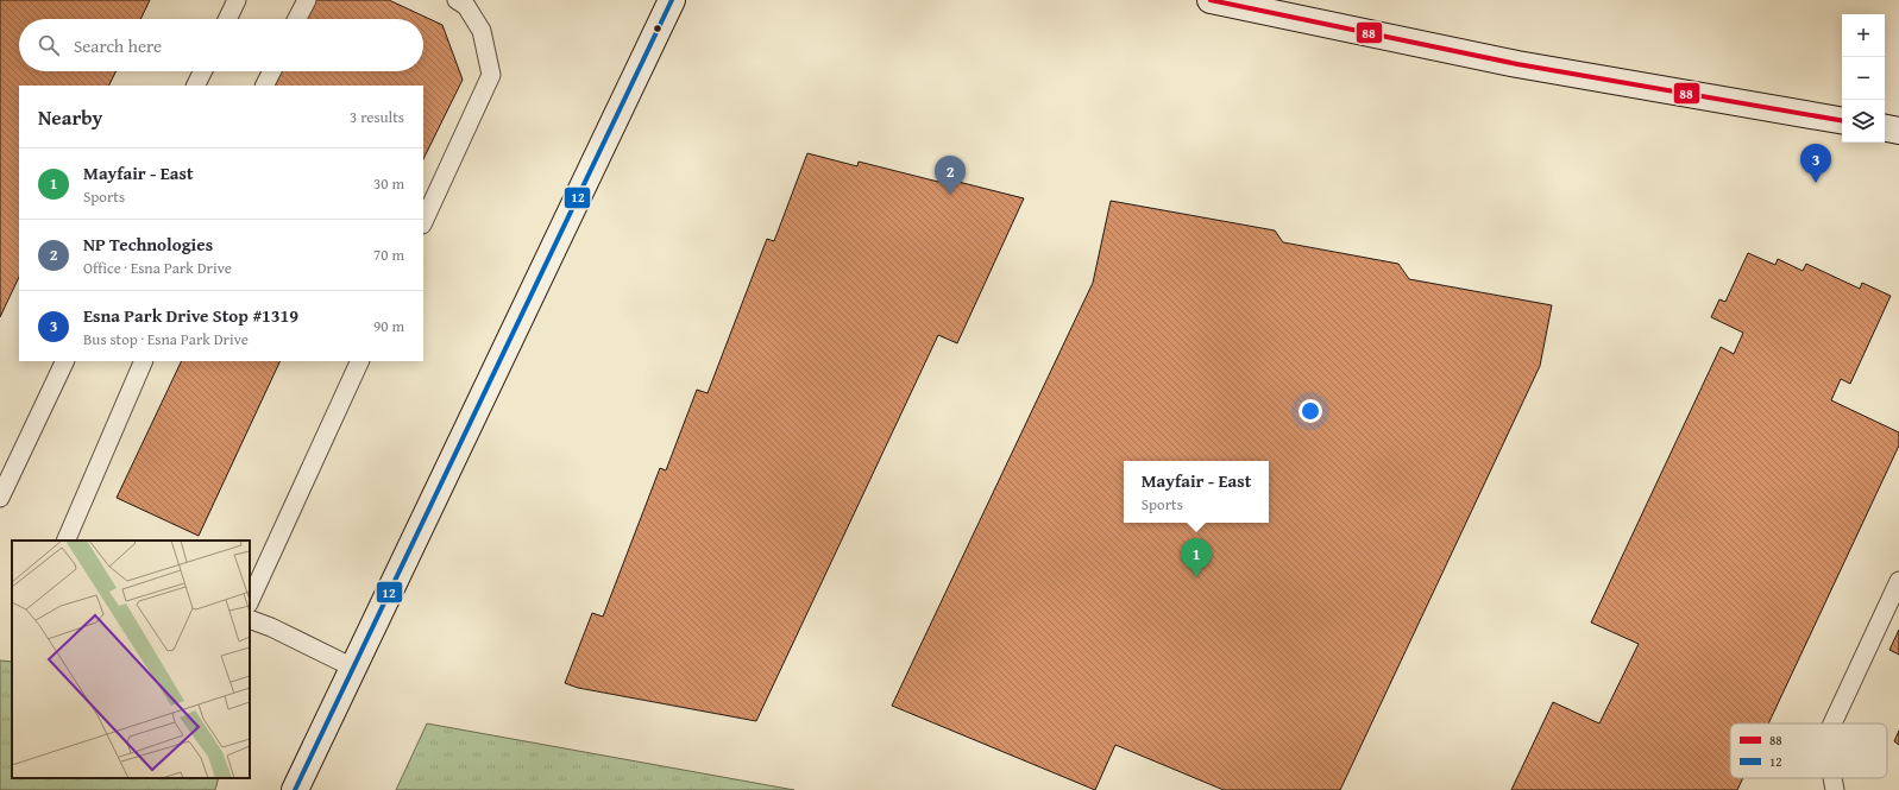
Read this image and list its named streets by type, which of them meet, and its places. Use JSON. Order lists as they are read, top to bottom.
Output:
{
  "lines": ["transit line 88", "transit line 12"],
  "legend": ["88", "12"],
  "page": {
    "map_buttons": ["+", "−"],
    "search": "Search here",
    "heading": ["Nearby", "3 results"],
    "pins": ["3", "2", "1"],
    "list": [
      {
        "mark": "1",
        "name": "Mayfair - East",
        "note": "Sports",
        "value": "30 m"
      },
      {
        "mark": "2",
        "name": "NP Technologies",
        "note": "Office · Esna Park Drive",
        "value": "70 m"
      },
      {
        "mark": "3",
        "name": "Esna Park Drive Stop #1319",
        "note": "Bus stop · Esna Park Drive",
        "value": "90 m"
      }
    ],
    "popup": ["Mayfair - East", "Sports"]
  }
}
